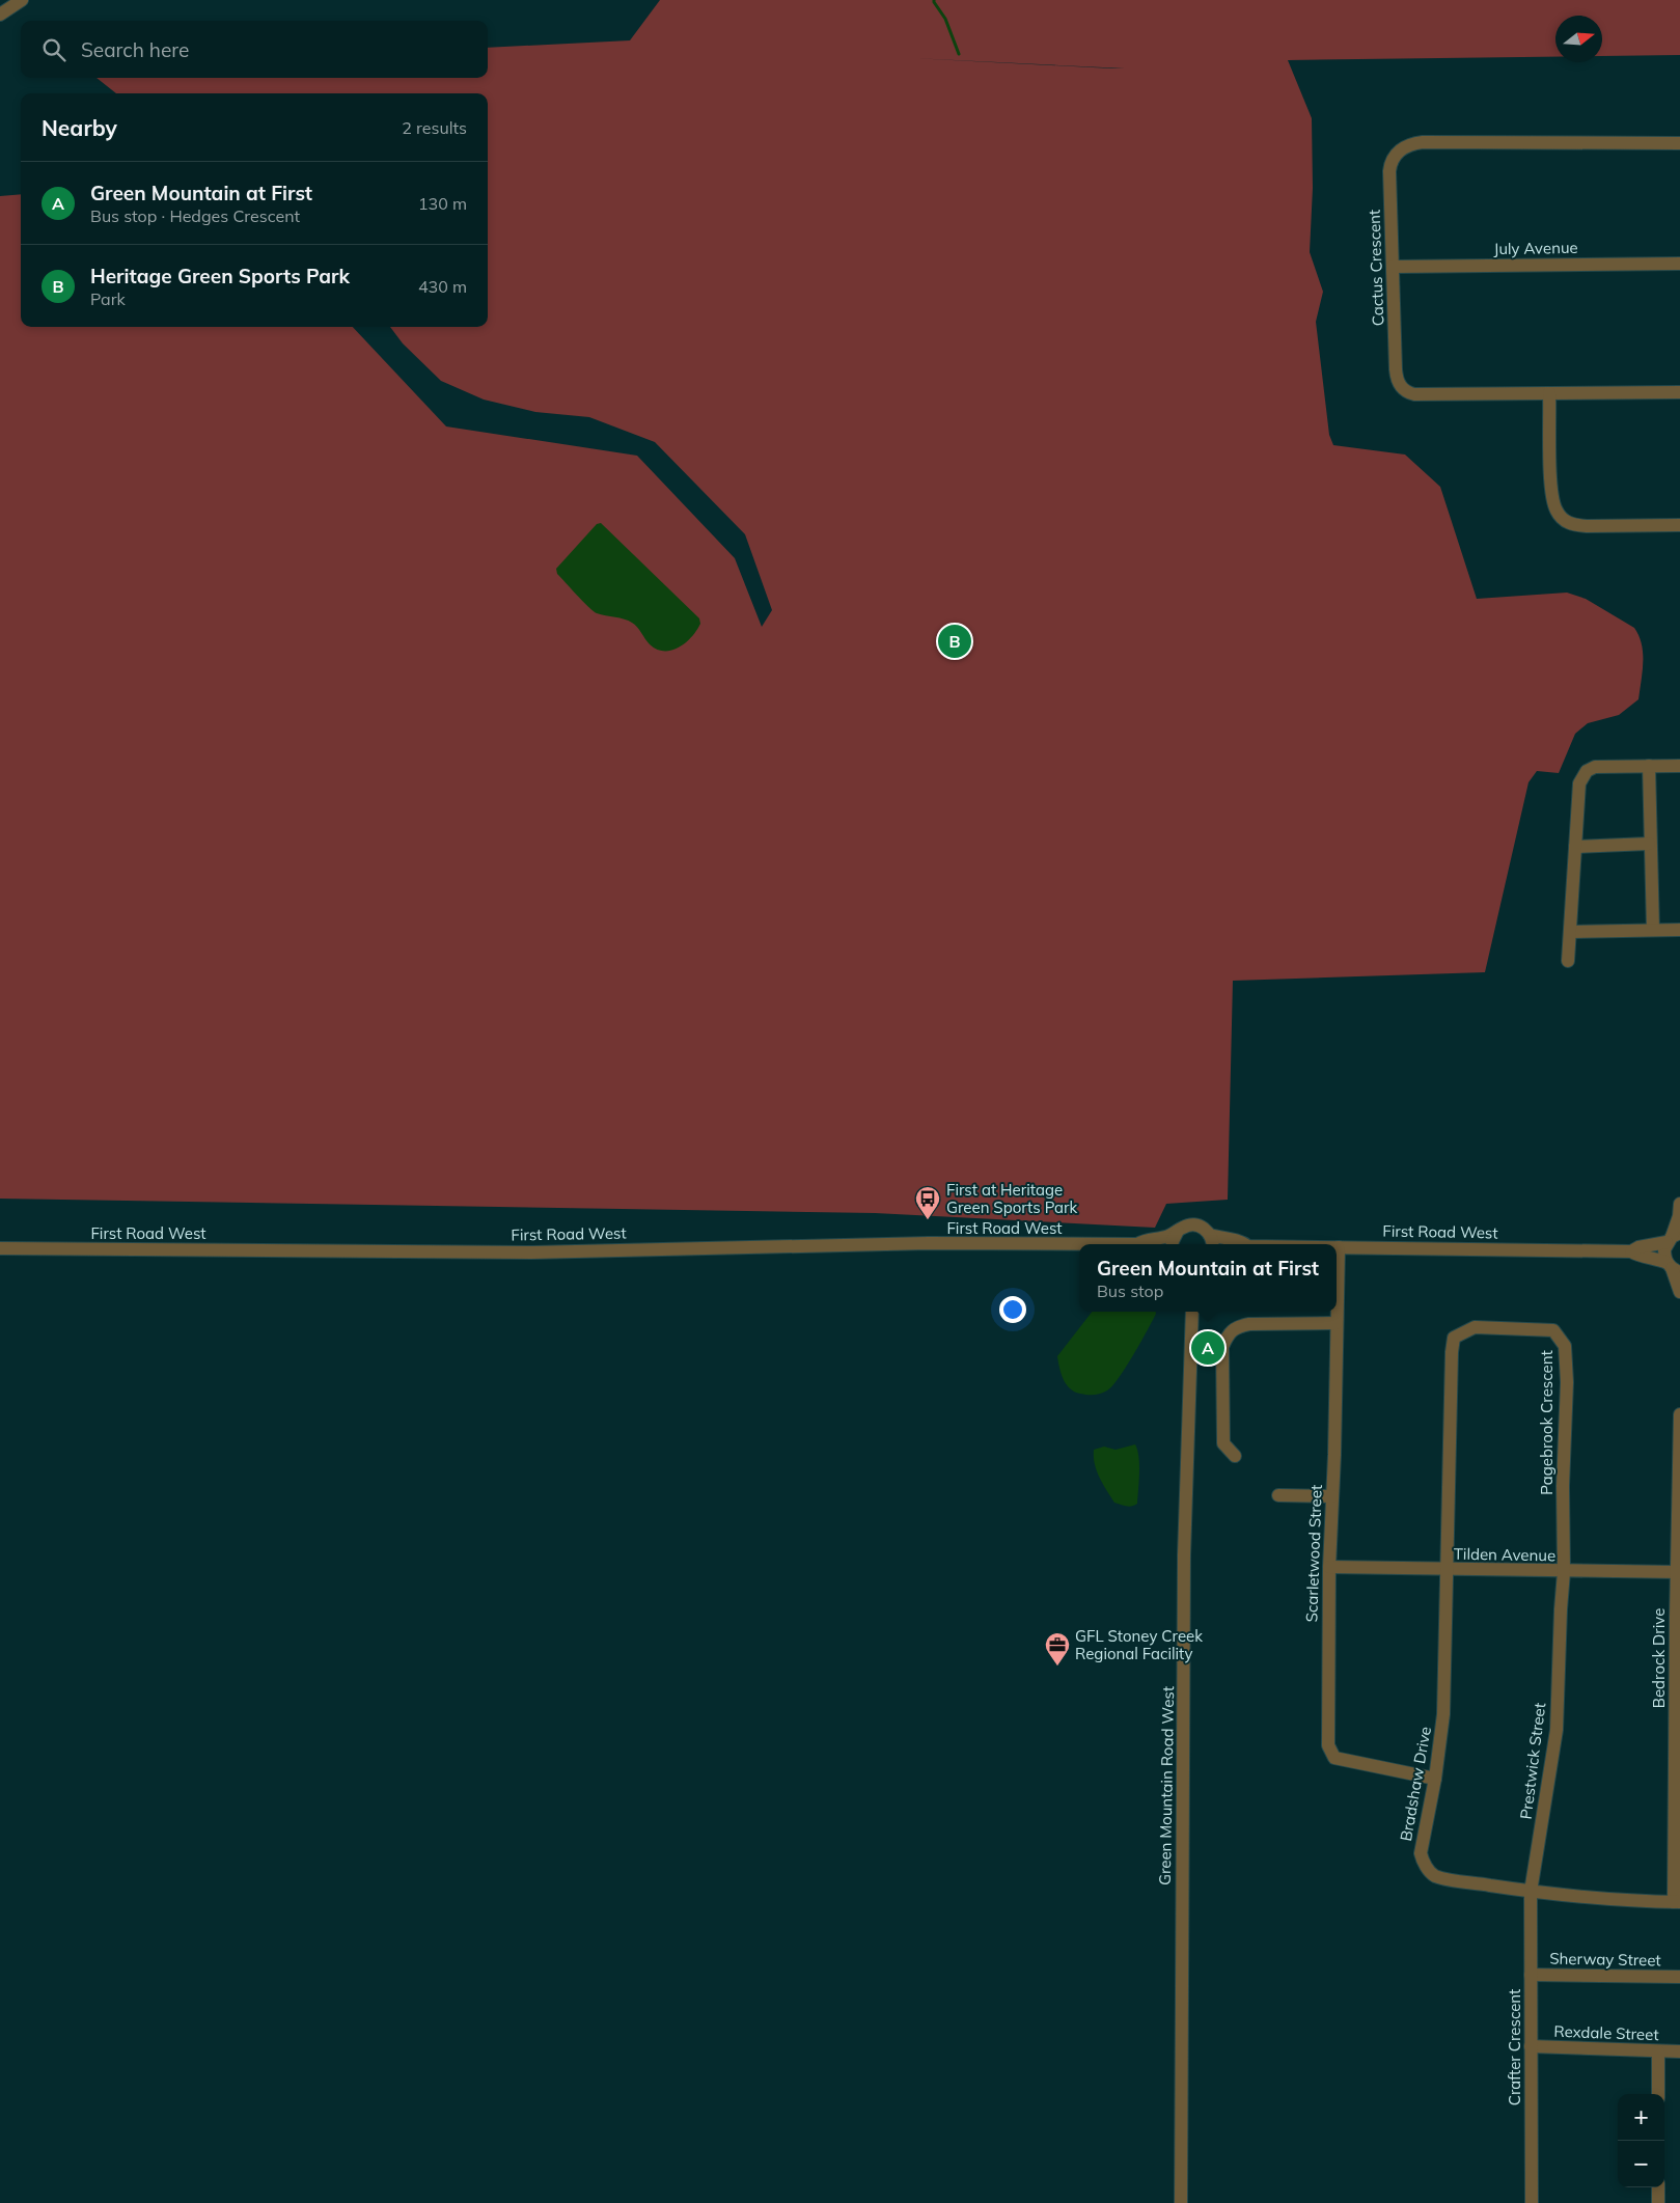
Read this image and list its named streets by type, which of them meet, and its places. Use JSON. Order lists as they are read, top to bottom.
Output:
{
  "streets": {
    "street": [
      "July Avenue",
      "Cactus Crescent",
      "First Road West",
      "Pagebrook Crescent",
      "Scarletwood Street",
      "Tilden Avenue",
      "Bedrock Drive",
      "Prestwick Street",
      "Bradshaw Drive",
      "Green Mountain Road West",
      "Sherway Street",
      "Rexdale Street",
      "Crafter Crescent"
    ]
  },
  "crossings": [
    ["July Avenue", "Cactus Crescent"],
    ["First Road West", "Scarletwood Street"],
    ["Pagebrook Crescent", "Tilden Avenue"],
    ["Pagebrook Crescent", "Prestwick Street"],
    ["Pagebrook Crescent", "Bradshaw Drive"],
    ["Scarletwood Street", "Tilden Avenue"],
    ["Scarletwood Street", "Bradshaw Drive"],
    ["Tilden Avenue", "Bedrock Drive"],
    ["Tilden Avenue", "Prestwick Street"],
    ["Tilden Avenue", "Bradshaw Drive"],
    ["Bedrock Drive", "Bradshaw Drive"],
    ["Prestwick Street", "Bradshaw Drive"],
    ["Prestwick Street", "Crafter Crescent"],
    ["Bradshaw Drive", "Crafter Crescent"],
    ["Sherway Street", "Crafter Crescent"],
    ["Rexdale Street", "Crafter Crescent"]
  ],
  "places": {
    "bus stop": ["First at Heritage Green Sports Park"],
    "office": ["GFL Stoney Creek Regional Facility"]
  },
  "north": "right",
  "page": {
    "search": "Search here",
    "heading": ["Nearby", "2 results"],
    "list": [
      {
        "mark": "A",
        "name": "Green Mountain at First",
        "note": "Bus stop · Hedges Crescent",
        "value": "130 m"
      },
      {
        "mark": "B",
        "name": "Heritage Green Sports Park",
        "note": "Park",
        "value": "430 m"
      }
    ],
    "pins": ["B", "A"],
    "popup": ["Green Mountain at First", "Bus stop"],
    "map_buttons": ["+", "−"]
  }
}
